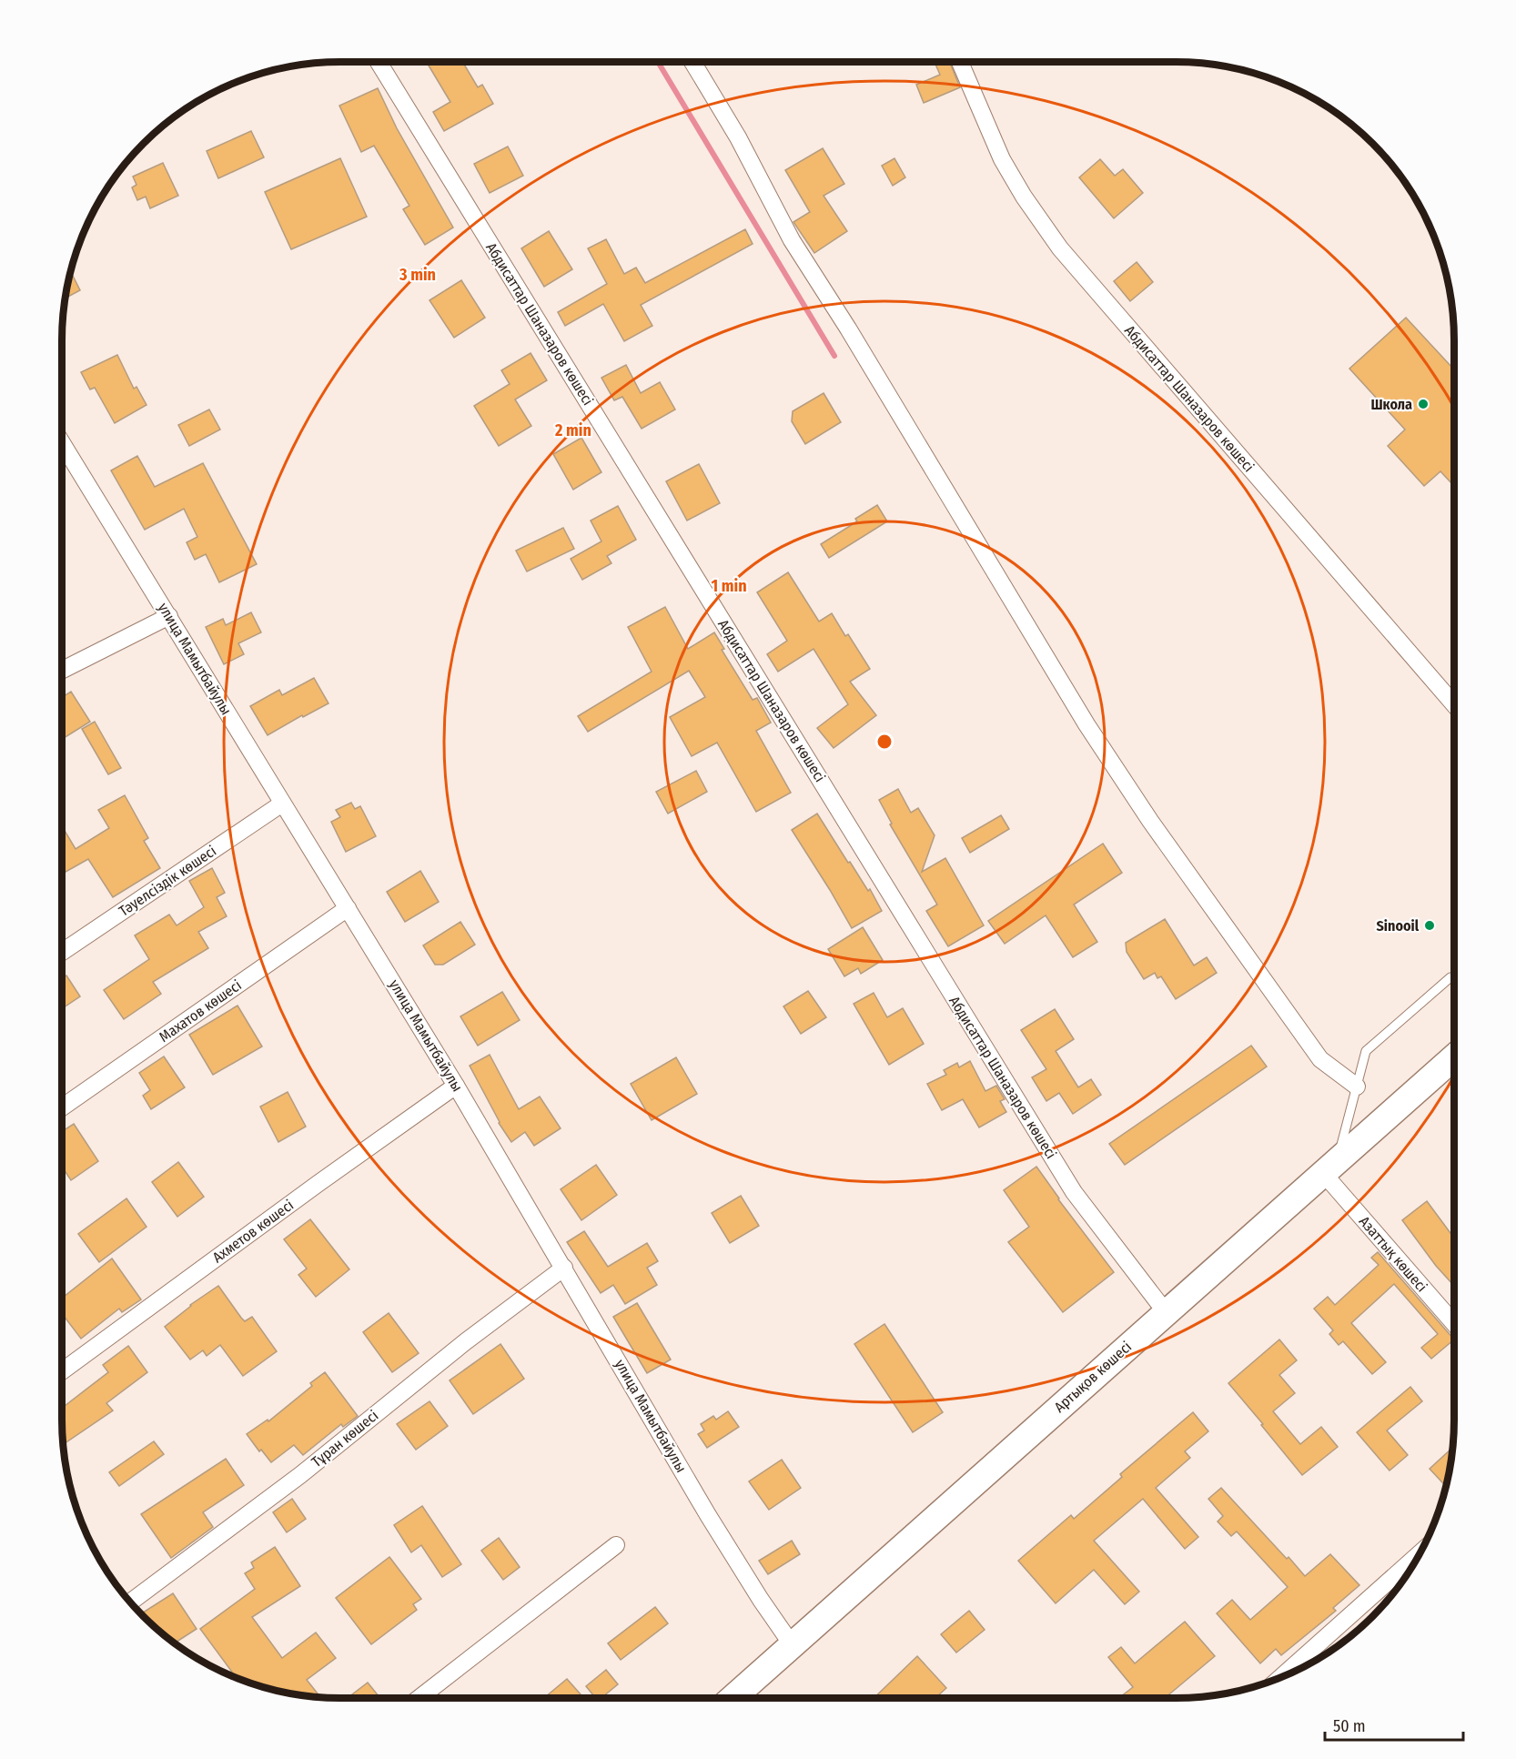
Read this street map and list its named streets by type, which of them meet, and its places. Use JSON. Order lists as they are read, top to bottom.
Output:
{
  "streets": {
    "highway": ["Артықов көшесі"],
    "street": [
      "Абдисаттар Шаназаров көшесі",
      "улица Мамытбайулы",
      "Тәуелсіздік көшесі",
      "Махатов көшесі",
      "Ахметов көшесі",
      "Азаттық көшесі",
      "Тұран көшесі"
    ]
  },
  "crossings": [
    ["Абдисаттар Шаназаров көшесі", "Артықов көшесі"],
    ["улица Мамытбайулы", "Тәуелсіздік көшесі"],
    ["улица Мамытбайулы", "Махатов көшесі"],
    ["улица Мамытбайулы", "Ахметов көшесі"],
    ["улица Мамытбайулы", "Артықов көшесі"],
    ["улица Мамытбайулы", "Тұран көшесі"],
    ["Азаттық көшесі", "Артықов көшесі"]
  ],
  "places": ["Школа", "Sinooil"],
  "scale_bar": "50 m",
  "rings": ["3 min", "2 min", "1 min"]
}
